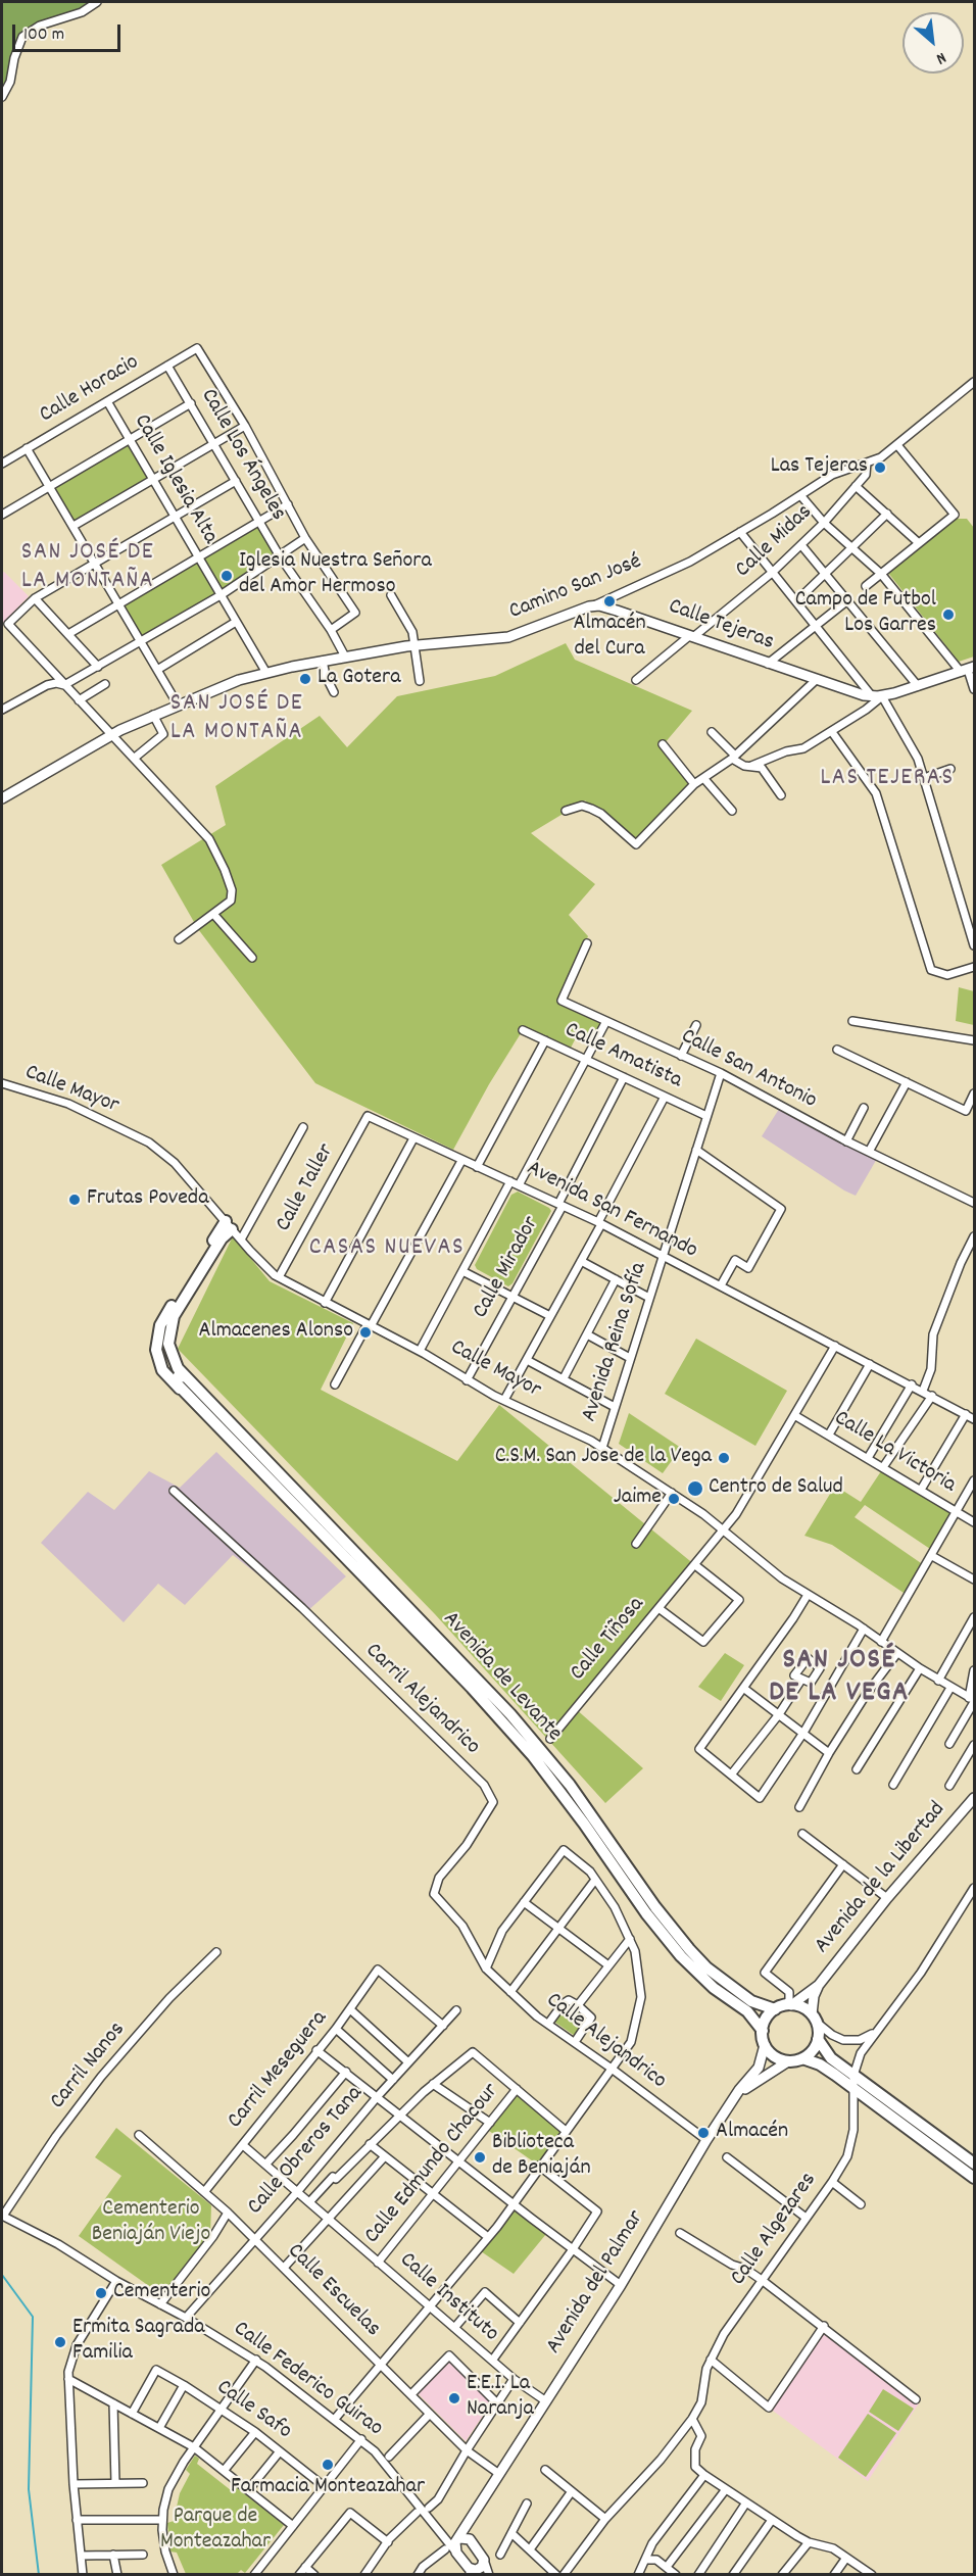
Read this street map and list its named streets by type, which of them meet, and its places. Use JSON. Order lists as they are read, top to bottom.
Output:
{
  "streets": {
    "main road": [
      "Camino San José",
      "Calle Tejeras",
      "Avenida de Levante",
      "Avenida de la Libertad",
      "Avenida del Palmar"
    ],
    "street": [
      "Calle Horacio",
      "Calle Los Ángeles",
      "Calle Iglesia Alta",
      "Calle Midas",
      "Calle Amatista",
      "Calle San Antonio",
      "Calle Mayor",
      "Calle Taller",
      "Avenida San Fernando",
      "Calle Mirador",
      "Avenida Reina Sofía",
      "Calle La Victoria",
      "Calle Tiñosa",
      "Carril Alejandrico",
      "Calle Alejandrico",
      "Carril Nanos",
      "Carril Meseguera",
      "Calle Obreros Tana",
      "Calle Edmundo Chacour",
      "Calle Algezares",
      "Calle Escuelas",
      "Calle Instituto",
      "Calle Federico Guirao",
      "Calle Safo"
    ]
  },
  "crossings": [
    ["Calle Horacio", "Calle Los Ángeles"],
    ["Calle Horacio", "Calle Iglesia Alta"],
    ["Calle Los Ángeles", "Camino San José"],
    ["Calle Iglesia Alta", "Camino San José"],
    ["Calle Midas", "Camino San José"],
    ["Calle Midas", "Calle Tejeras"],
    ["Camino San José", "Calle Tejeras"],
    ["Calle Amatista", "Calle Mirador"],
    ["Calle Amatista", "Avenida Reina Sofía"],
    ["Calle San Antonio", "Avenida Reina Sofía"],
    ["Calle Mayor", "Calle Taller"],
    ["Calle Mayor", "Calle Mirador"],
    ["Calle Mayor", "Avenida Reina Sofía"],
    ["Calle Mayor", "Calle Tiñosa"],
    ["Calle Mayor", "Avenida de Levante"],
    ["Calle Taller", "Avenida San Fernando"],
    ["Avenida San Fernando", "Calle Mirador"],
    ["Avenida San Fernando", "Avenida Reina Sofía"],
    ["Avenida San Fernando", "Calle Tiñosa"],
    ["Calle La Victoria", "Calle Tiñosa"],
    ["Avenida de Levante", "Avenida de la Libertad"],
    ["Avenida de Levante", "Avenida del Palmar"],
    ["Carril Alejandrico", "Calle Alejandrico"],
    ["Avenida de la Libertad", "Avenida del Palmar"],
    ["Calle Alejandrico", "Avenida del Palmar"],
    ["Carril Nanos", "Calle Federico Guirao"],
    ["Carril Meseguera", "Calle Obreros Tana"],
    ["Carril Meseguera", "Calle Escuelas"],
    ["Carril Meseguera", "Calle Instituto"],
    ["Calle Obreros Tana", "Calle Escuelas"],
    ["Calle Obreros Tana", "Calle Instituto"],
    ["Calle Obreros Tana", "Calle Federico Guirao"],
    ["Calle Edmundo Chacour", "Calle Instituto"],
    ["Avenida del Palmar", "Calle Escuelas"],
    ["Avenida del Palmar", "Calle Instituto"],
    ["Avenida del Palmar", "Calle Federico Guirao"]
  ],
  "districts": [
    "SAN JOSÉ DE LA MONTAÑA",
    "SAN JOSÉ DE LA MONTAÑA",
    "LAS TEJERAS",
    "CASAS NUEVAS",
    "SAN JOSÉ DE LA VEGA"
  ],
  "parks": ["Cementerio Beniaján Viejo", "Parque de Monteazahar"],
  "places": [
    "Las Tejeras",
    "Iglesia Nuestra Señora del Amor Hermoso",
    "Almacén del Cura",
    "Campo de Futbol Los Garres",
    "La Gotera",
    "Frutas Poveda",
    "Almacenes Alonso",
    "C.S.M. San Jose de la Vega",
    "Centro de Salud",
    "Jaime",
    "Almacén",
    "Biblioteca de Beniaján",
    "Cementerio",
    "Ermita Sagrada Familia",
    "E.E.I. La Naranja",
    "Farmacia Monteazahar"
  ],
  "scale_bar": "100 m",
  "north": "bottom right"
}
